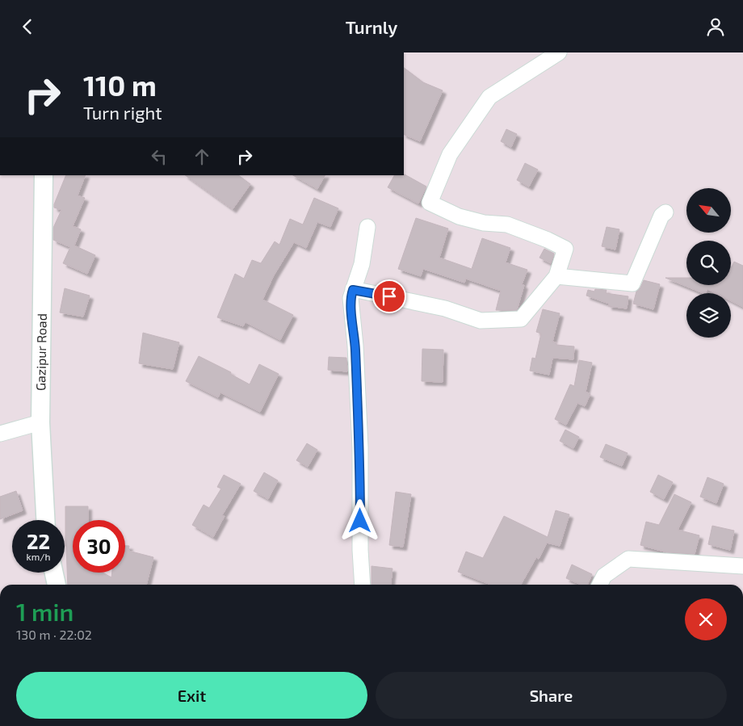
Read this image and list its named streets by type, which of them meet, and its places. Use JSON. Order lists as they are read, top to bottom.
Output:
{
  "streets": {
    "street": ["Gazipur Road"]
  },
  "north": "top left",
  "page": {
    "header": "Turnly",
    "turn": ["110 m", "Turn right"],
    "speed": "22 km/h",
    "limit": "30",
    "heading": ["1 min", "130 m · 22:02"],
    "buttons": ["Exit", "Share"]
  }
}
